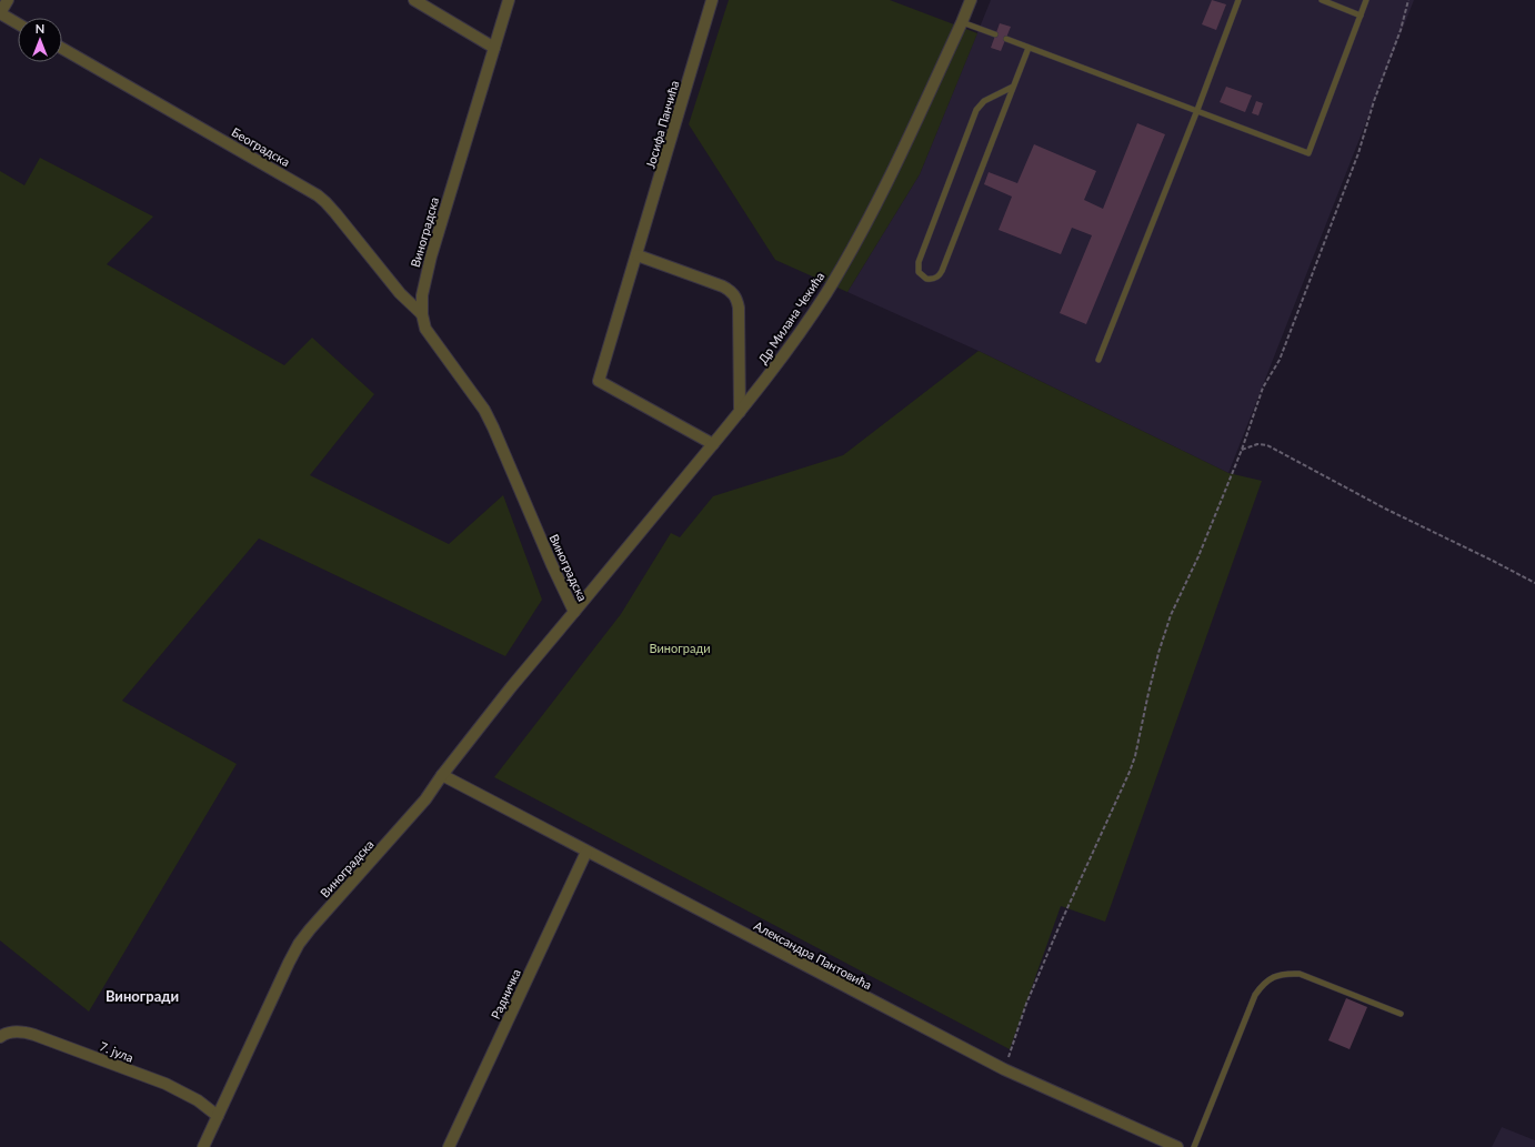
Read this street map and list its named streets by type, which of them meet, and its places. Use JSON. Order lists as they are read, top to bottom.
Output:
{
  "streets": {
    "street": [
      "Јосифа Панчића",
      "Београдска",
      "Виноградска",
      "Др Милана Чекића",
      "Александра Пантовића",
      "Радничка",
      "7. јула"
    ]
  },
  "crossings": [
    ["Јосифа Панчића", "Др Милана Чекића"],
    ["Београдска", "Виноградска"],
    ["Виноградска", "Др Милана Чекића"],
    ["Виноградска", "Александра Пантовића"],
    ["Виноградска", "7. јула"],
    ["Александра Пантовића", "Радничка"]
  ],
  "districts": ["Виногради"],
  "parks": ["Виногради"],
  "north": "top"
}
